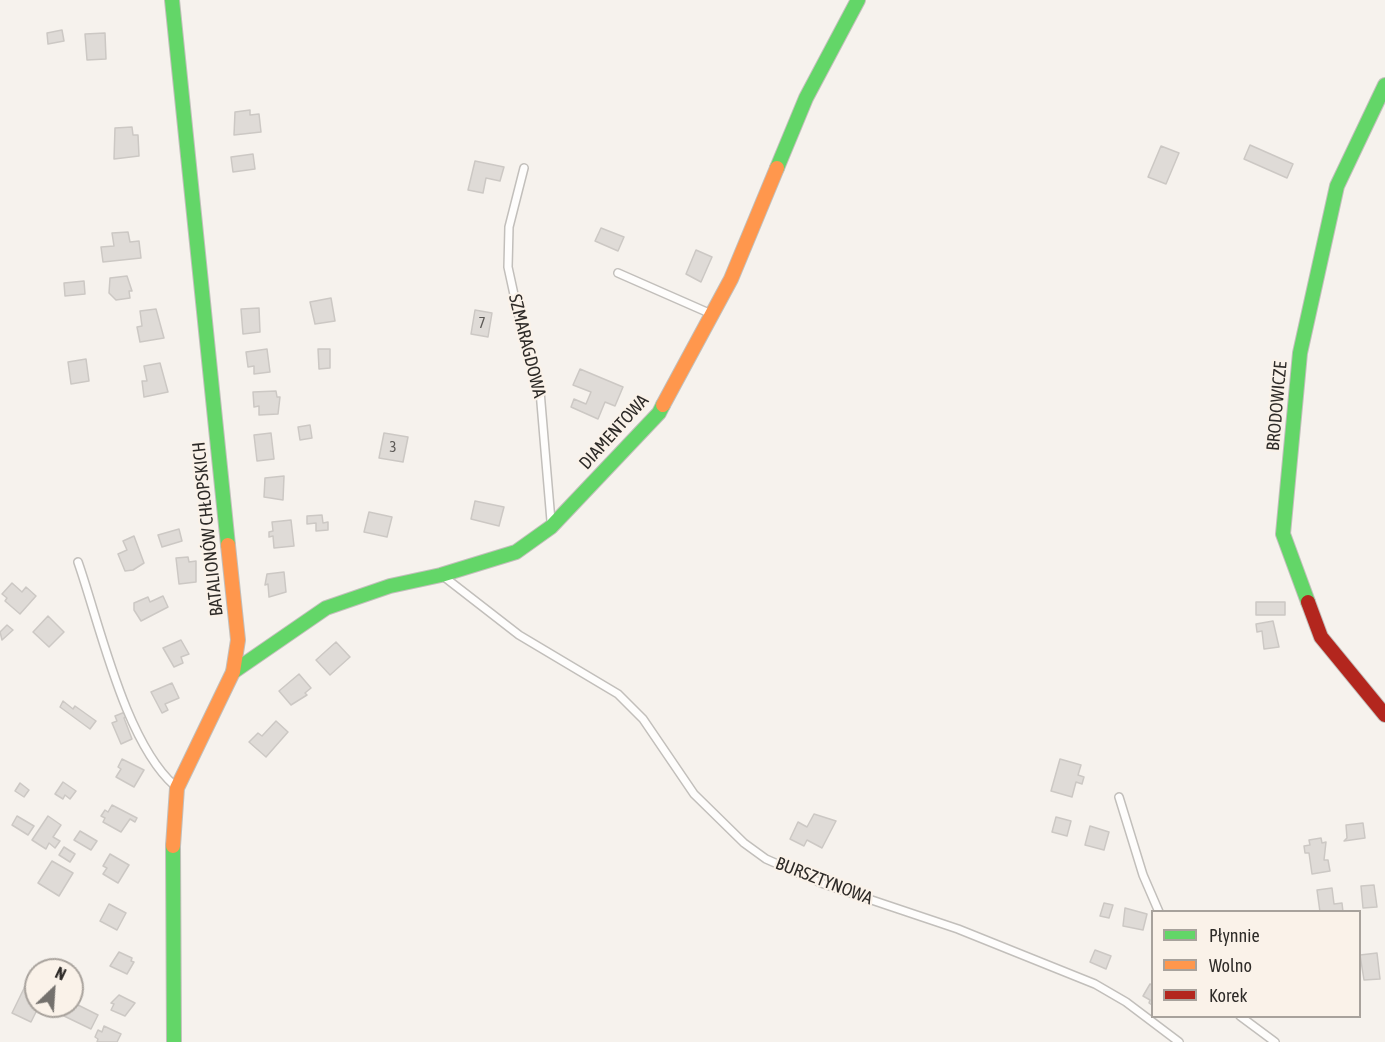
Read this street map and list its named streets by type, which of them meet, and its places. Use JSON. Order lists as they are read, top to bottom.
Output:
{
  "streets": {
    "street": ["BRODOWICZE", "DIAMENTOWA", "BATALIONÓW CHŁOPSKICH"],
    "lane": ["SZMARAGDOWA", "BURSZTYNOWA"]
  },
  "crossings": [
    ["SZMARAGDOWA", "DIAMENTOWA"],
    ["DIAMENTOWA", "BATALIONÓW CHŁOPSKICH"],
    ["DIAMENTOWA", "BURSZTYNOWA"]
  ],
  "house_numbers": ["7", "3"],
  "legend": ["Płynnie", "Wolno", "Korek"],
  "north": "top right"
}
